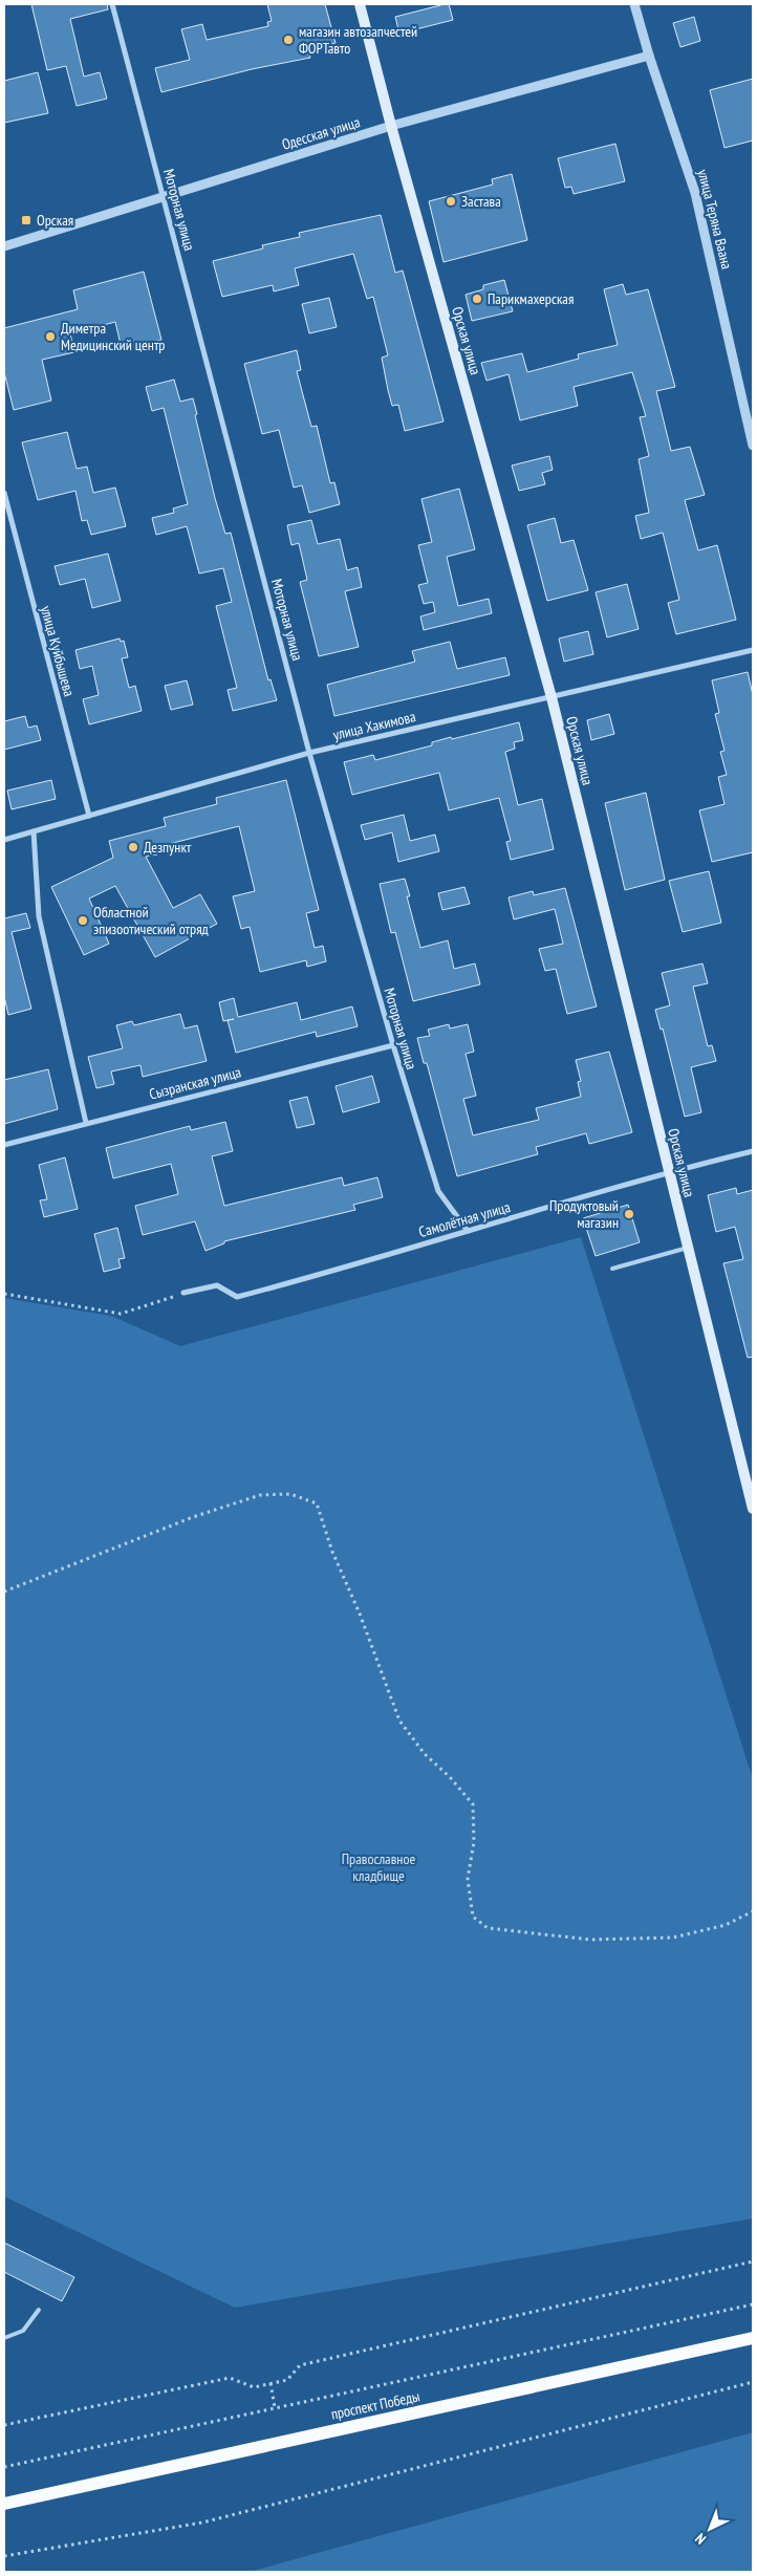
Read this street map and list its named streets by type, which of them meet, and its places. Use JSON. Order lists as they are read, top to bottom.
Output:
{
  "streets": {
    "main road": ["Орская улица", "проспект Победы"],
    "street": [
      "Одесская улица",
      "Моторная улица",
      "улица Теряна Ваана",
      "улица Куйбышева",
      "улица Хакимова",
      "Сызранская улица",
      "Самолётная улица"
    ]
  },
  "crossings": [
    ["Одесская улица", "Моторная улица"],
    ["Одесская улица", "улица Теряна Ваана"],
    ["Одесская улица", "Орская улица"],
    ["Моторная улица", "улица Хакимова"],
    ["Моторная улица", "Сызранская улица"],
    ["Моторная улица", "Самолётная улица"],
    ["Орская улица", "улица Хакимова"],
    ["Орская улица", "Самолётная улица"],
    ["улица Куйбышева", "улица Хакимова"]
  ],
  "parks": ["Православное кладбище"],
  "places": {
    "other": [
      "магазин автозапчестей ФОРТавто",
      "Застава",
      "Парикмахерская",
      "Диметра Медицинский центр",
      "Дезпункт",
      "Областной эпизоотический отряд",
      "Продуктовый магазин"
    ],
    "transit": ["Орская"]
  },
  "north": "bottom left"
}
